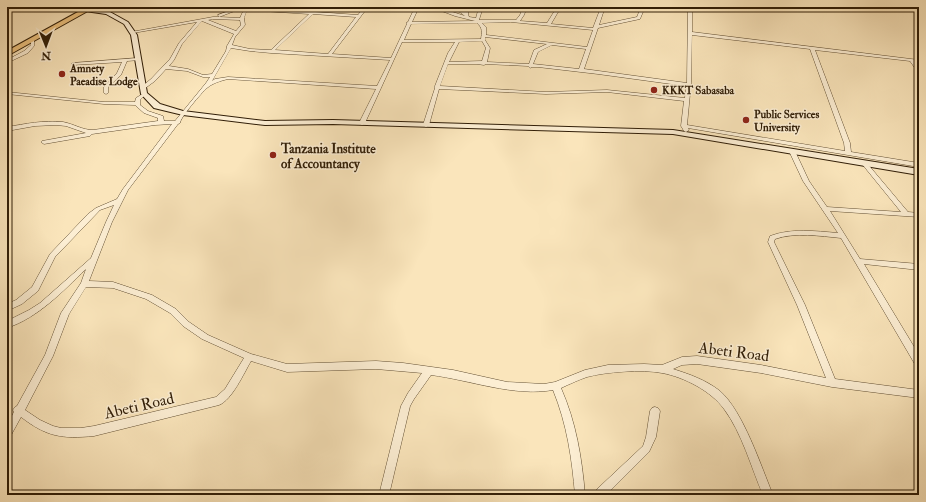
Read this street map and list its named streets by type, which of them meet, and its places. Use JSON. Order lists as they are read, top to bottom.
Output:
{
  "streets": {
    "street": ["Abeti Road"]
  },
  "places": [
    "Amnety Paeadise Lodge",
    "KKKT Sabasaba",
    "Public Services University",
    "Tanzania Institute of Accountancy"
  ],
  "north": "bottom"
}
